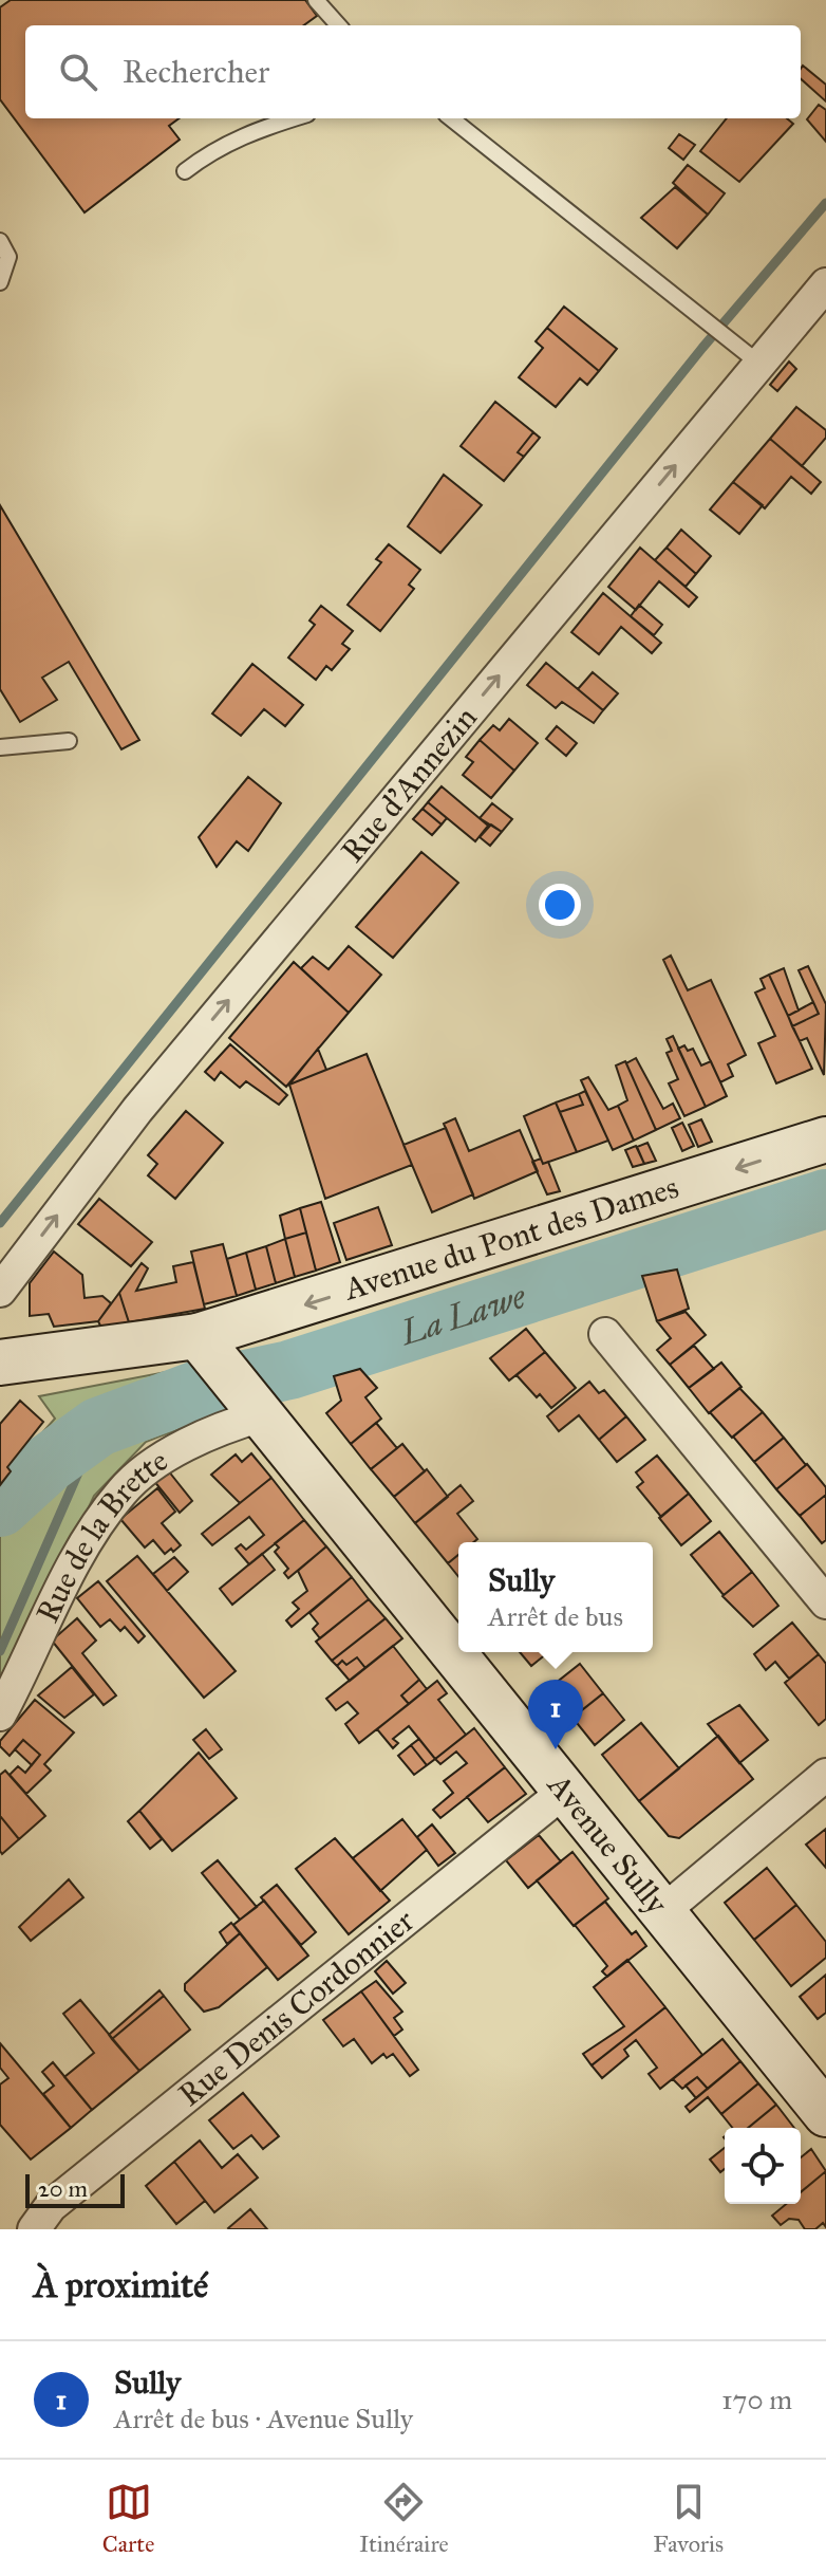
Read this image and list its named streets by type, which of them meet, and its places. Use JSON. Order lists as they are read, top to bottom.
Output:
{
  "streets": {
    "street": [
      "Rue d'Annezin",
      "Avenue du Pont des Dames",
      "Rue de la Brette",
      "Avenue Sully",
      "Rue Denis Cordonnier"
    ]
  },
  "crossings": [
    ["Avenue du Pont des Dames", "Avenue Sully"],
    ["Rue de la Brette", "Avenue Sully"],
    ["Avenue Sully", "Rue Denis Cordonnier"]
  ],
  "one_way": ["Rue d'Annezin", "Avenue du Pont des Dames"],
  "water": ["La Lawe"],
  "scale_bar": "20 m",
  "page": {
    "search": "Rechercher",
    "popup": ["Sully", "Arrêt de bus"],
    "pins": "1",
    "scale": "20 m",
    "heading": "À proximité",
    "list": [
      {
        "mark": "1",
        "name": "Sully",
        "note": "Arrêt de bus · Avenue Sully",
        "value": "170 m"
      }
    ],
    "nav": ["Carte", "Itinéraire", "Favoris"]
  }
}
